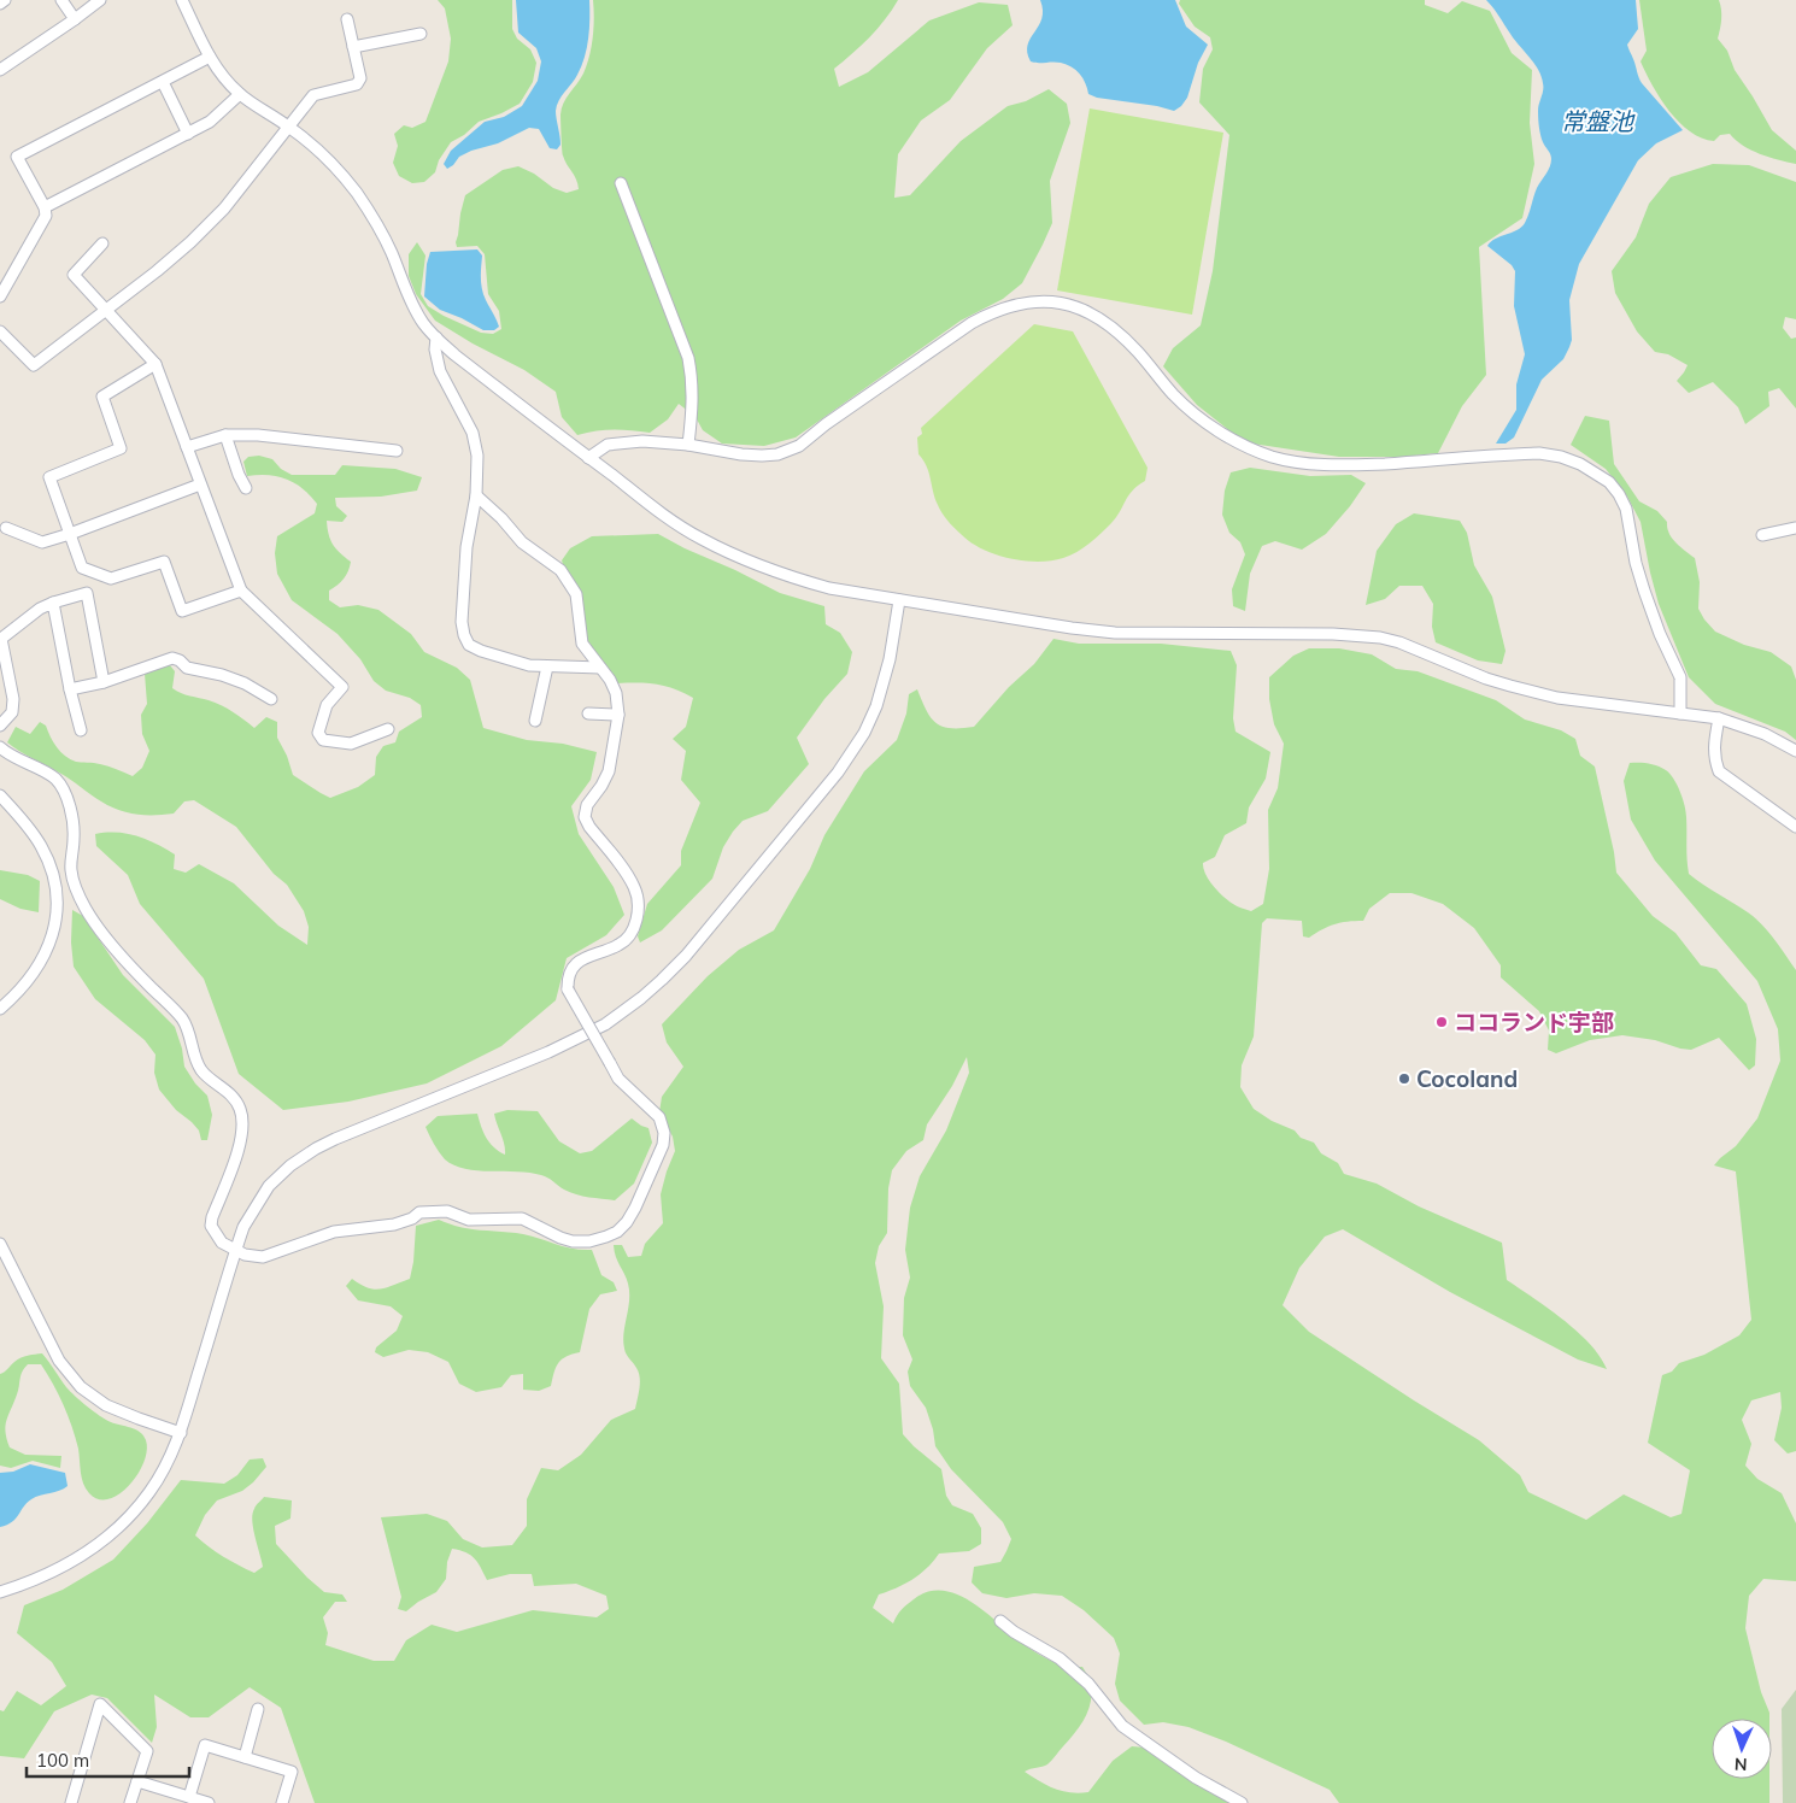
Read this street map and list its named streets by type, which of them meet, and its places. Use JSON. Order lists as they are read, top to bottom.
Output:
{
  "water": ["常盤池"],
  "places": ["ココランド宇部", "Cocoland"],
  "scale_bar": "100 m",
  "north": "bottom"
}
